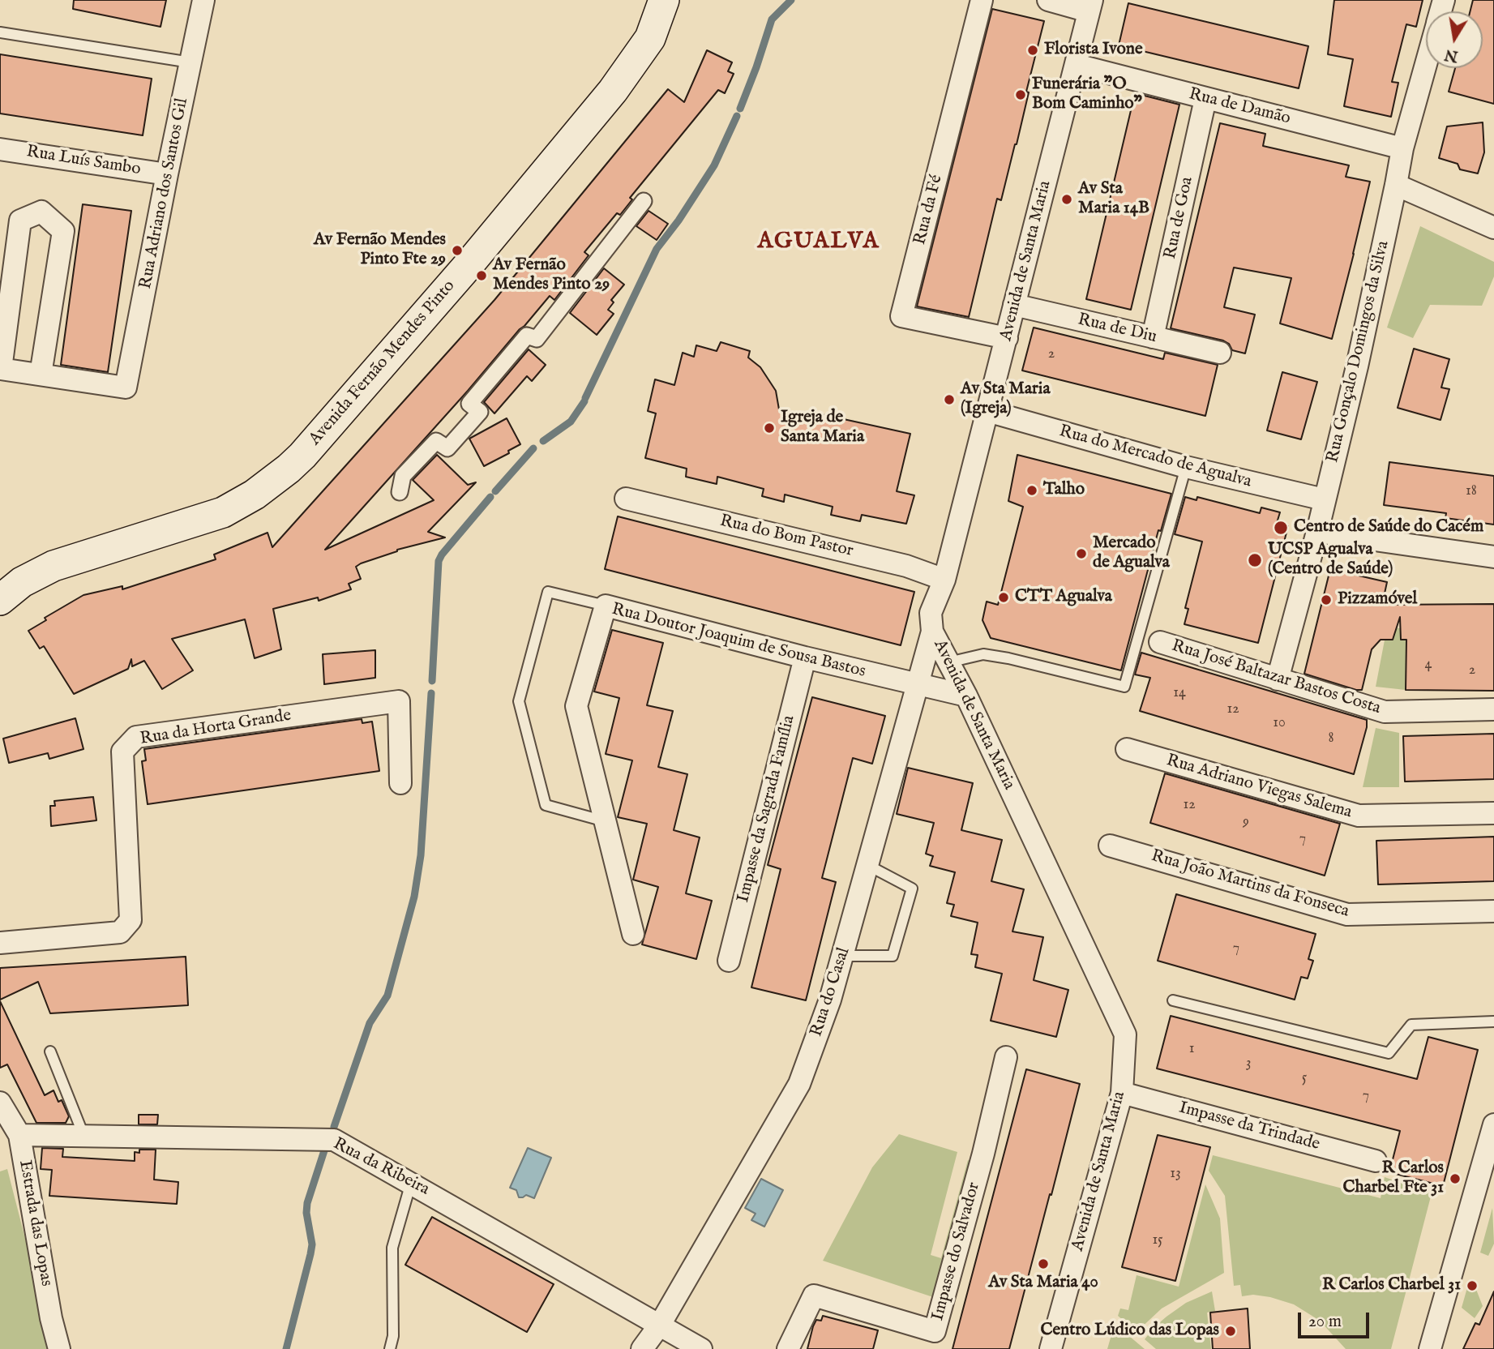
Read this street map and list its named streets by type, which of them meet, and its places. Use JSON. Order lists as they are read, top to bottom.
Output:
{
  "streets": {
    "main road": ["Avenida Fernão Mendes Pinto"],
    "street": [
      "Rua de Damão",
      "Rua Luís Sambo",
      "Rua Adriano dos Santos Gil",
      "Rua da Fé",
      "Rua de Goa",
      "Avenida de Santa Maria",
      "Rua de Diu",
      "Rua Gonçalo Domingos da Silva",
      "Rua do Mercado de Agualva",
      "Rua do Bom Pastor",
      "Rua Doutor Joaquim de Sousa Bastos",
      "Rua José Baltazar Bastos Costa",
      "Rua da Horta Grande",
      "Rua Adriano Viegas Salema",
      "Impasse da Sagrada Família",
      "Rua João Martins da Fonseca",
      "Rua do Casal",
      "Impasse da Trindade",
      "Rua da Ribeira",
      "Estrada das Lopas",
      "Impasse do Salvador"
    ]
  },
  "crossings": [
    ["Rua de Damão", "Rua de Goa"],
    ["Rua de Damão", "Avenida de Santa Maria"],
    ["Rua de Damão", "Rua Gonçalo Domingos da Silva"],
    ["Rua Luís Sambo", "Rua Adriano dos Santos Gil"],
    ["Rua da Fé", "Avenida de Santa Maria"],
    ["Rua de Goa", "Rua de Diu"],
    ["Avenida de Santa Maria", "Rua de Diu"],
    ["Avenida de Santa Maria", "Rua do Mercado de Agualva"],
    ["Avenida de Santa Maria", "Rua do Bom Pastor"],
    ["Avenida de Santa Maria", "Rua Doutor Joaquim de Sousa Bastos"],
    ["Avenida de Santa Maria", "Rua do Casal"],
    ["Avenida de Santa Maria", "Impasse da Trindade"],
    ["Rua Gonçalo Domingos da Silva", "Rua do Mercado de Agualva"],
    ["Rua Gonçalo Domingos da Silva", "Rua José Baltazar Bastos Costa"],
    ["Rua Doutor Joaquim de Sousa Bastos", "Impasse da Sagrada Família"],
    ["Rua Doutor Joaquim de Sousa Bastos", "Rua do Casal"],
    ["Rua do Casal", "Rua da Ribeira"],
    ["Rua da Ribeira", "Estrada das Lopas"]
  ],
  "districts": ["AGUALVA"],
  "places": [
    "Florista Ivone",
    "Funerária \"O Bom Caminho\"",
    "Av Sta Maria 14B",
    "Av Fernão Mendes Pinto Fte 29",
    "Av Fernão Mendes Pinto 29",
    "Av Sta Maria (Igreja)",
    "Igreja de Santa Maria",
    "Talho",
    "Centro de Saúde do Cacém",
    "Mercado de Agualva",
    "UCSP Agualva (Centro de Saúde)",
    "CTT Agualva",
    "Pizzamóvel",
    "R Carlos Charbel Fte 31",
    "Av Sta Maria 40",
    "R Carlos Charbel 31",
    "Centro Lúdico das Lopas"
  ],
  "house_numbers": [
    "2",
    "18",
    "4",
    "2",
    "14",
    "12",
    "10",
    "8",
    "12",
    "9",
    "7",
    "7",
    "1",
    "3",
    "5",
    "7",
    "13",
    "15"
  ],
  "scale_bar": "20 m",
  "north": "bottom"
}
